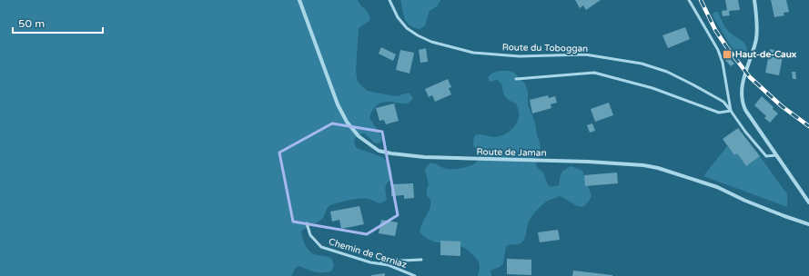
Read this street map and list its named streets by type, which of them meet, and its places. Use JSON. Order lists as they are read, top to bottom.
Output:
{
  "streets": {
    "street": ["Route de Jaman"],
    "lane": ["Route du Toboggan", "Chemin de Cerniaz"]
  },
  "places": {
    "transit": ["Haut-de-Caux"]
  },
  "scale_bar": "50 m"
}
